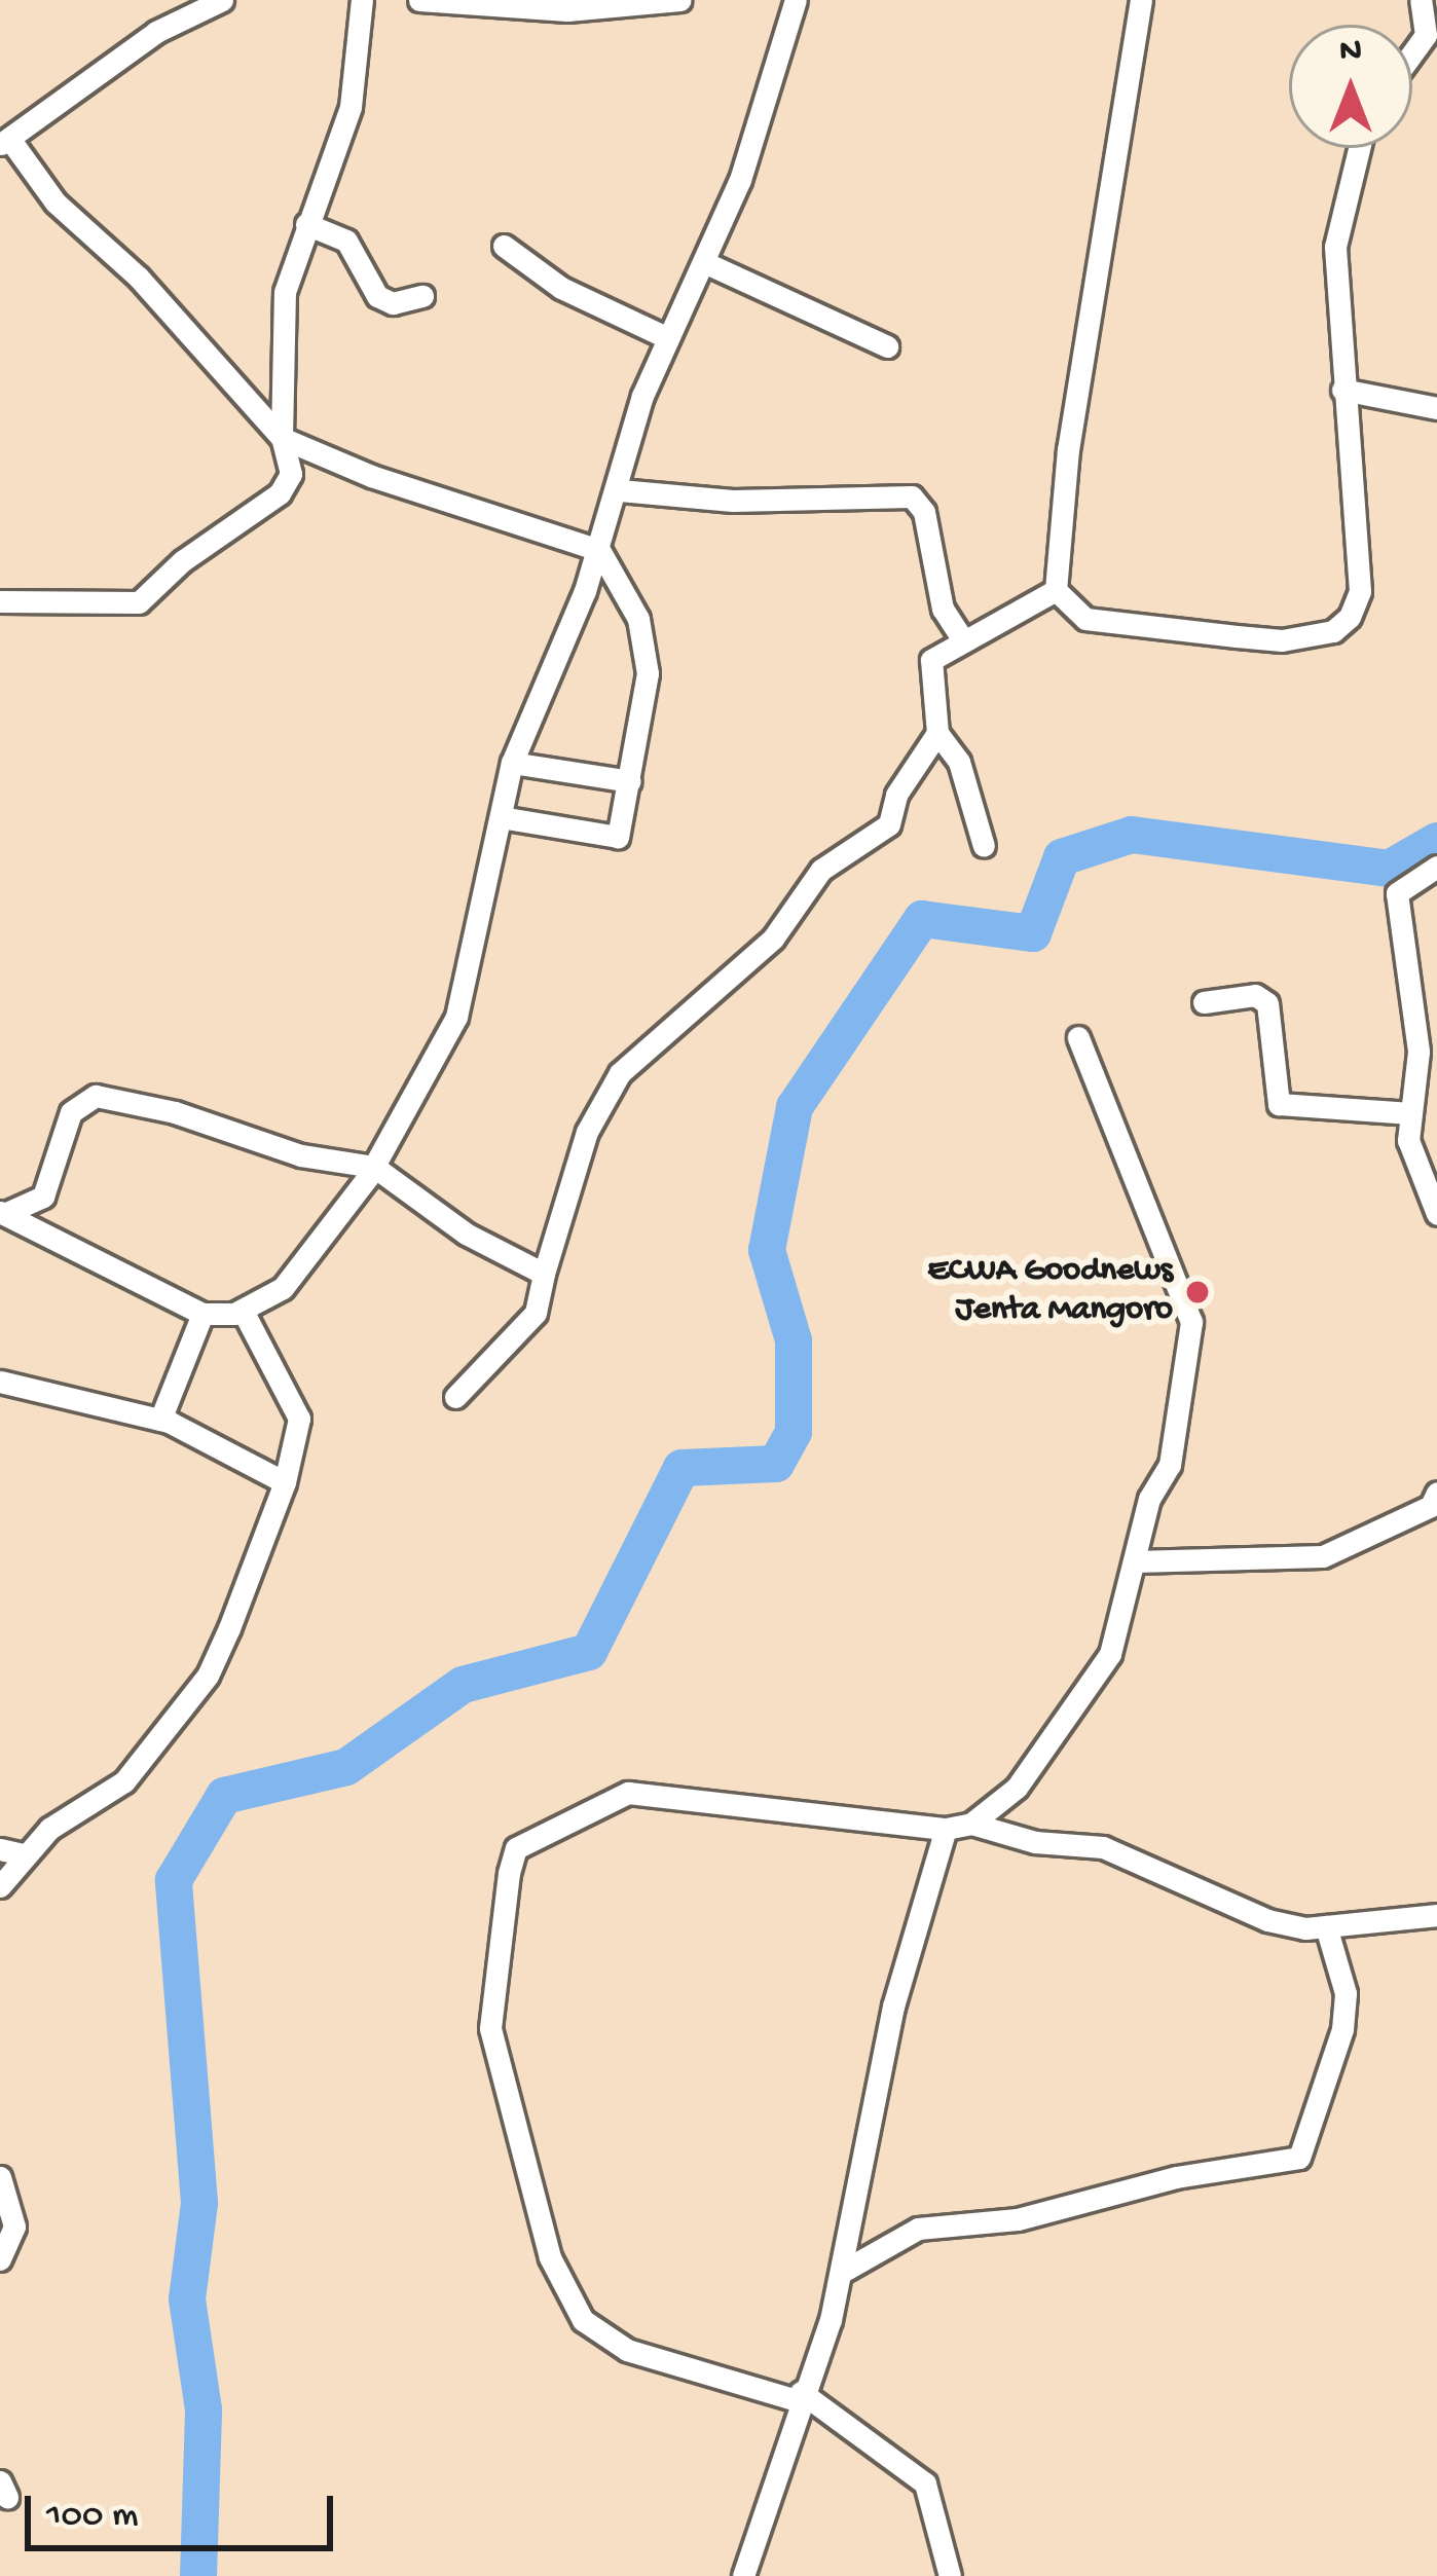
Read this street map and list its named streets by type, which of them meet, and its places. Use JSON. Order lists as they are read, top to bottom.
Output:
{
  "places": ["ECWA Goodnews Jenta Mangoro"],
  "scale_bar": "100 m",
  "north": "top"
}
